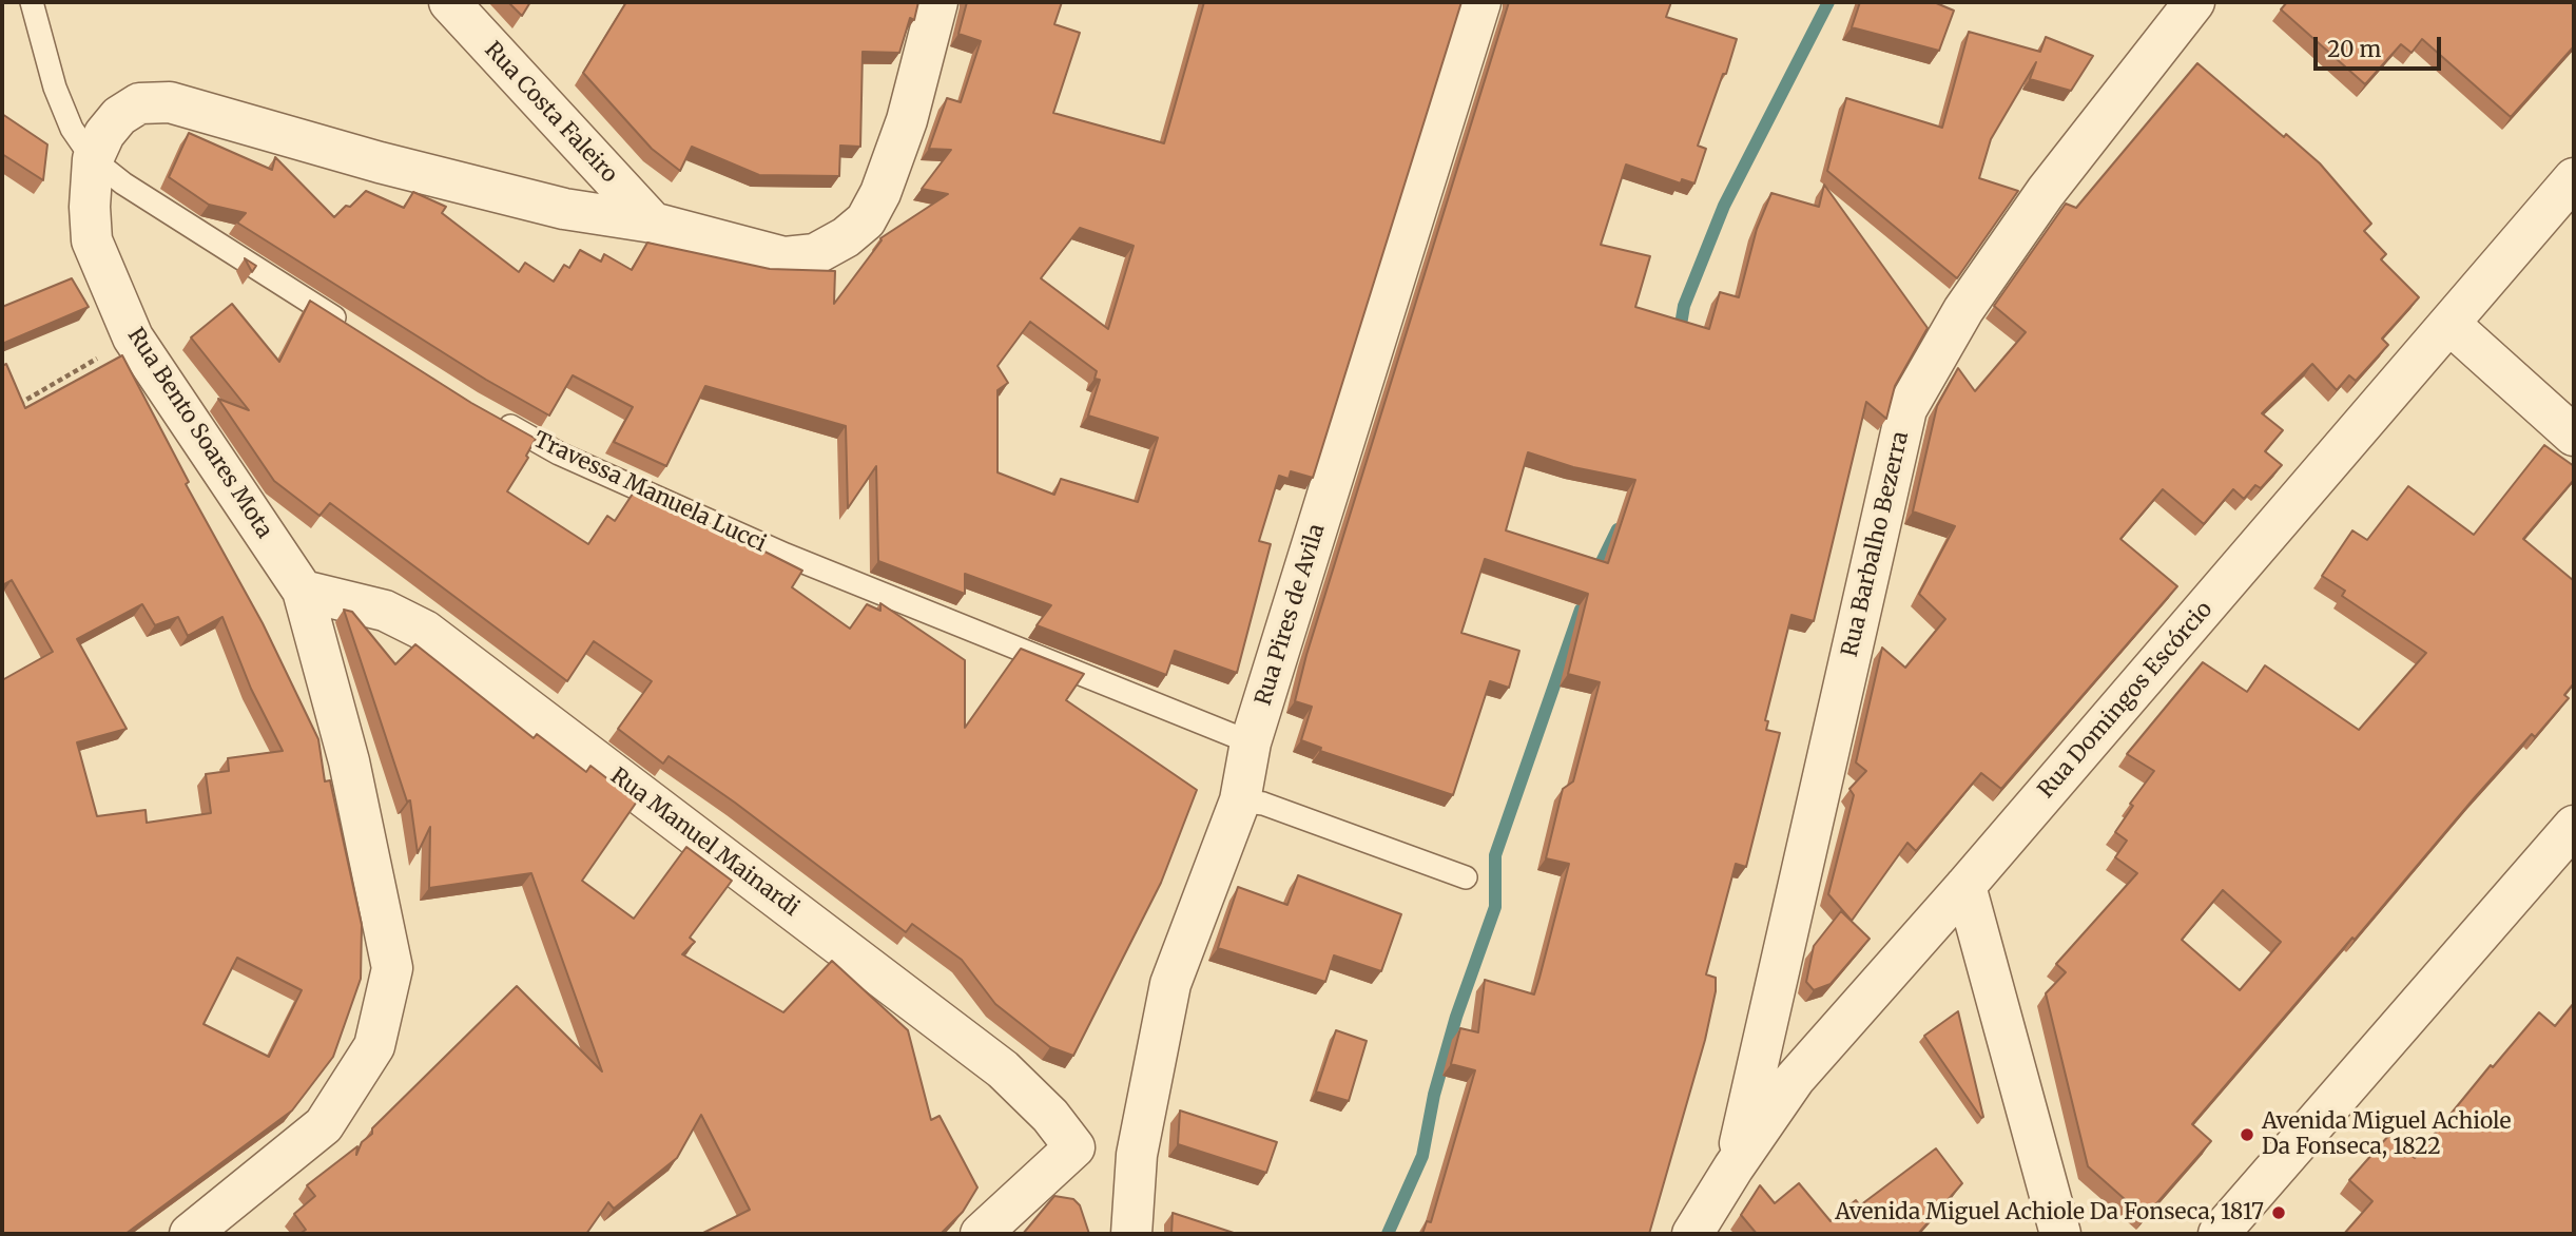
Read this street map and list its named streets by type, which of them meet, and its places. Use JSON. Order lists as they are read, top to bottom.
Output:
{
  "streets": {
    "street": [
      "Rua Costa Faleiro",
      "Rua Bento Soares Mota",
      "Rua Barbalho Bezerra",
      "Rua Pires de Avila",
      "Rua Domingos Escórcio",
      "Rua Manuel Mainardi"
    ],
    "lane": ["Travessa Manuela Lucci"]
  },
  "crossings": [
    ["Rua Costa Faleiro", "Rua Bento Soares Mota"],
    ["Rua Bento Soares Mota", "Rua Manuel Mainardi"],
    ["Travessa Manuela Lucci", "Rua Pires de Avila"],
    ["Rua Barbalho Bezerra", "Rua Domingos Escórcio"]
  ],
  "places": ["Avenida Miguel Achiole Da Fonseca, 1822", "Avenida Miguel Achiole Da Fonseca, 1817"],
  "scale_bar": "20 m"
}
